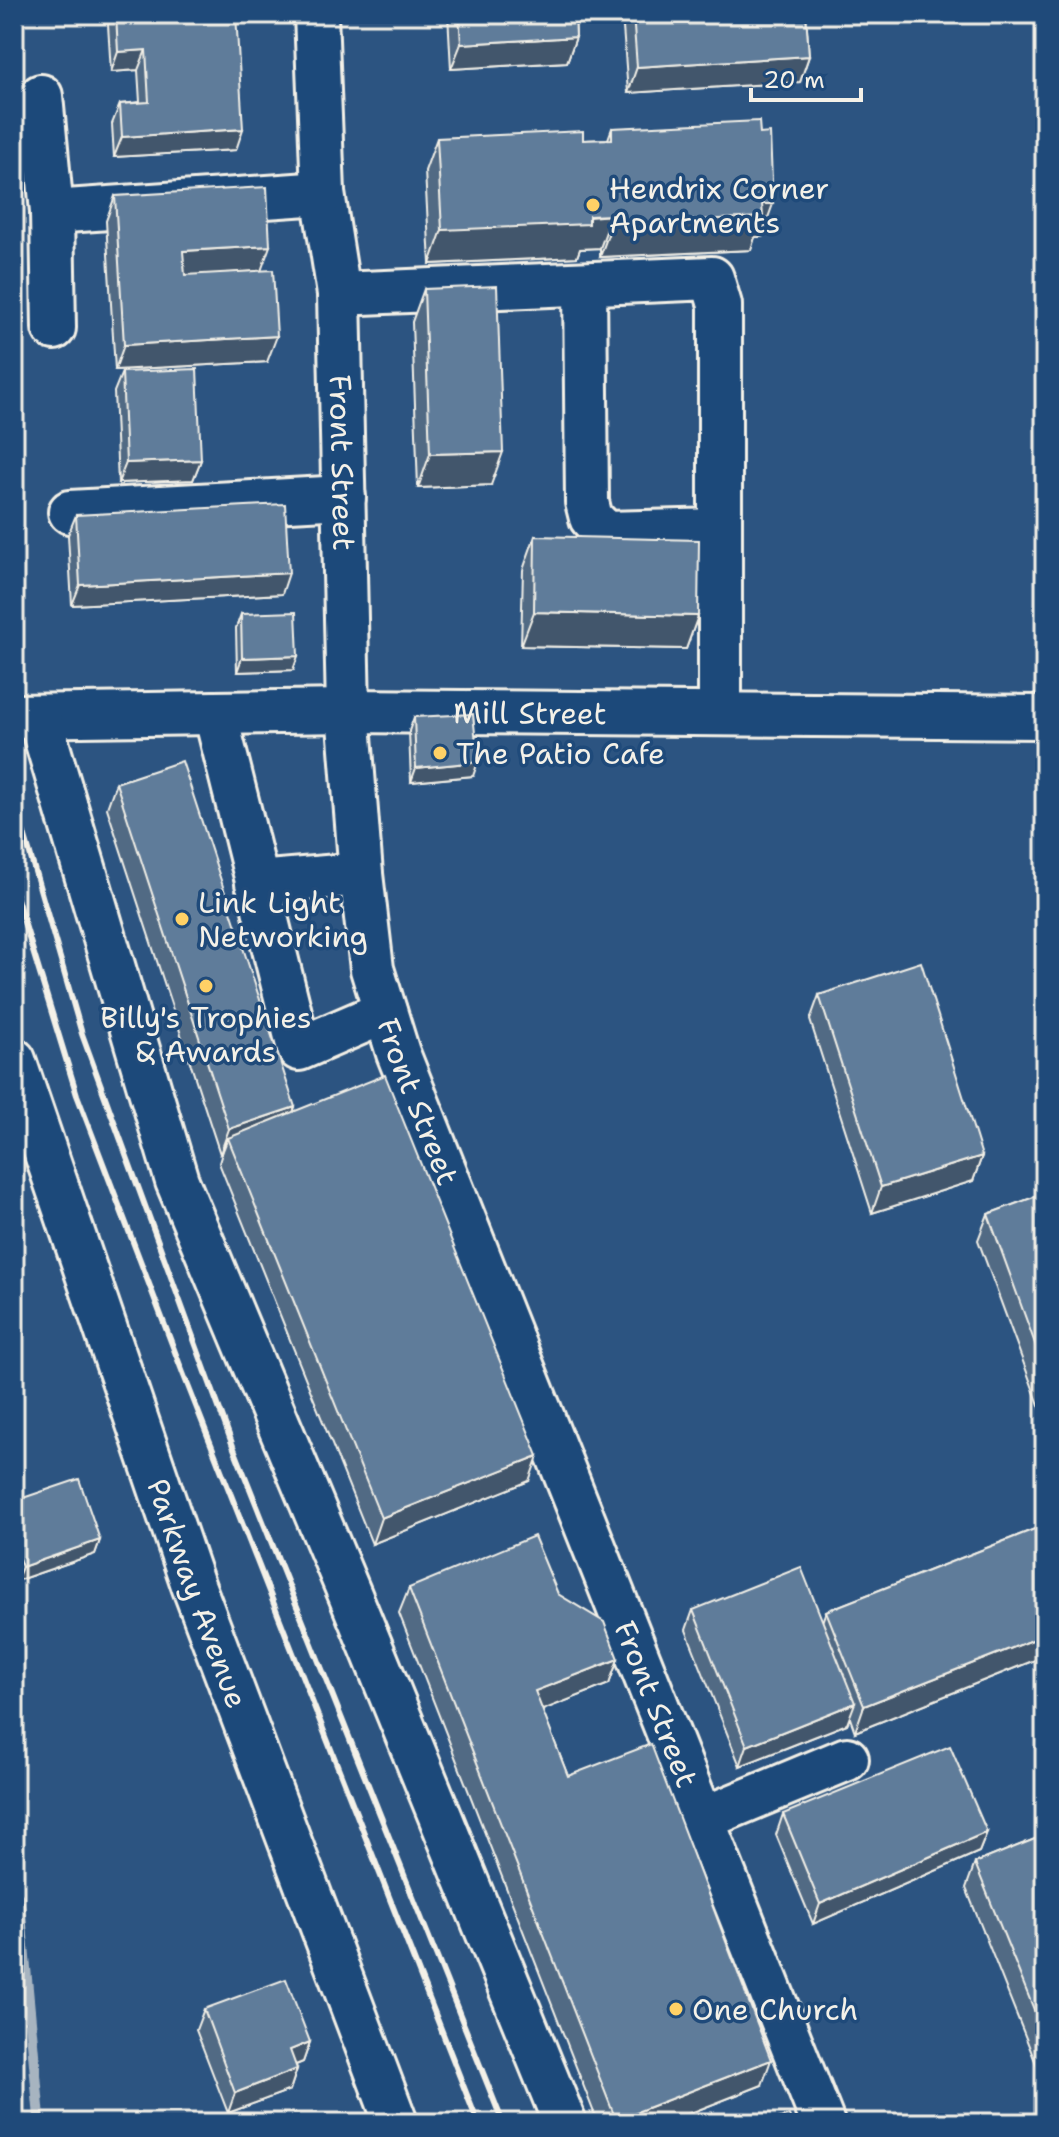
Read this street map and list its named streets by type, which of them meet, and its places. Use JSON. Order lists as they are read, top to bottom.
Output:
{
  "streets": {
    "street": ["Front Street", "Mill Street", "Parkway Avenue"]
  },
  "crossings": [
    ["Front Street", "Mill Street"]
  ],
  "places": [
    "Hendrix Corner Apartments",
    "The Patio Cafe",
    "Link Light Networking",
    "Billy's Trophies & Awards",
    "One Church"
  ],
  "scale_bar": "20 m"
}
